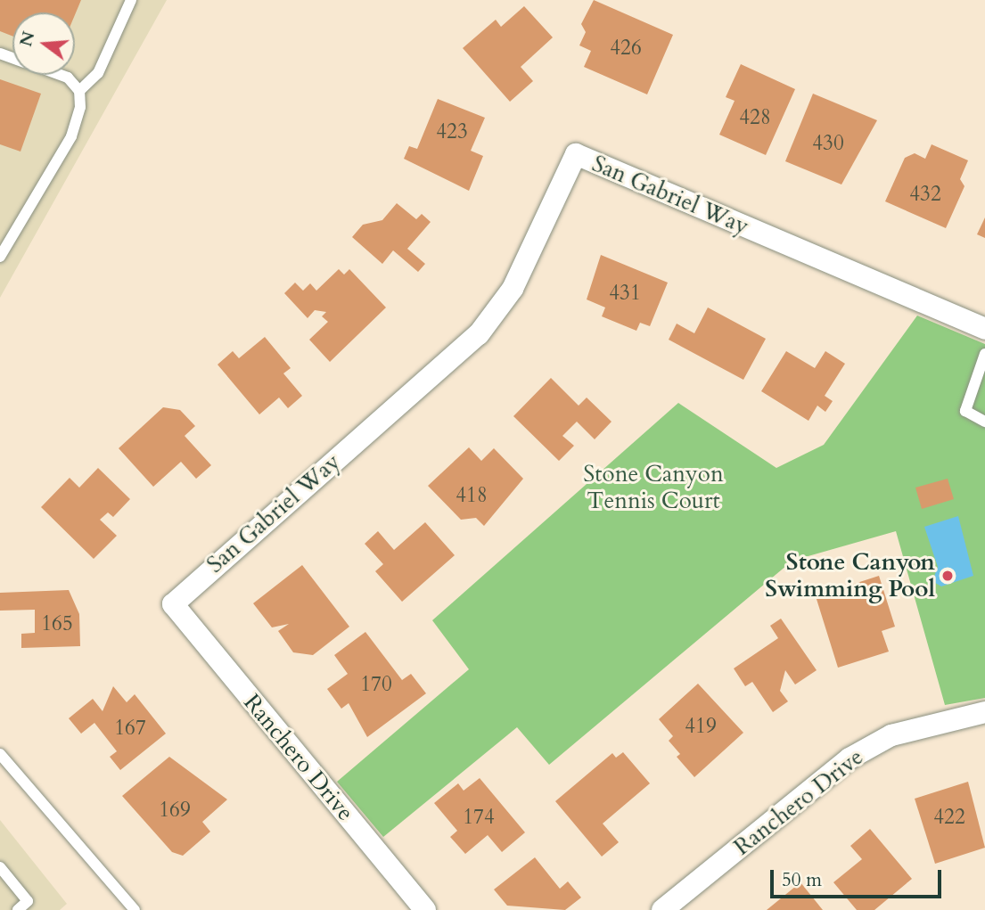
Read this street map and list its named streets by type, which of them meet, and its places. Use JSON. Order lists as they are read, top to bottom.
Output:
{
  "streets": {
    "street": ["San Gabriel Way", "Ranchero Drive"]
  },
  "crossings": [
    ["San Gabriel Way", "Ranchero Drive"]
  ],
  "parks": ["Stone Canyon Tennis Court"],
  "places": ["Stone Canyon Swimming Pool"],
  "house_numbers": [
    "426",
    "428",
    "423",
    "430",
    "432",
    "431",
    "418",
    "165",
    "170",
    "419",
    "167",
    "169",
    "174",
    "422"
  ],
  "scale_bar": "50 m",
  "north": "left"
}
